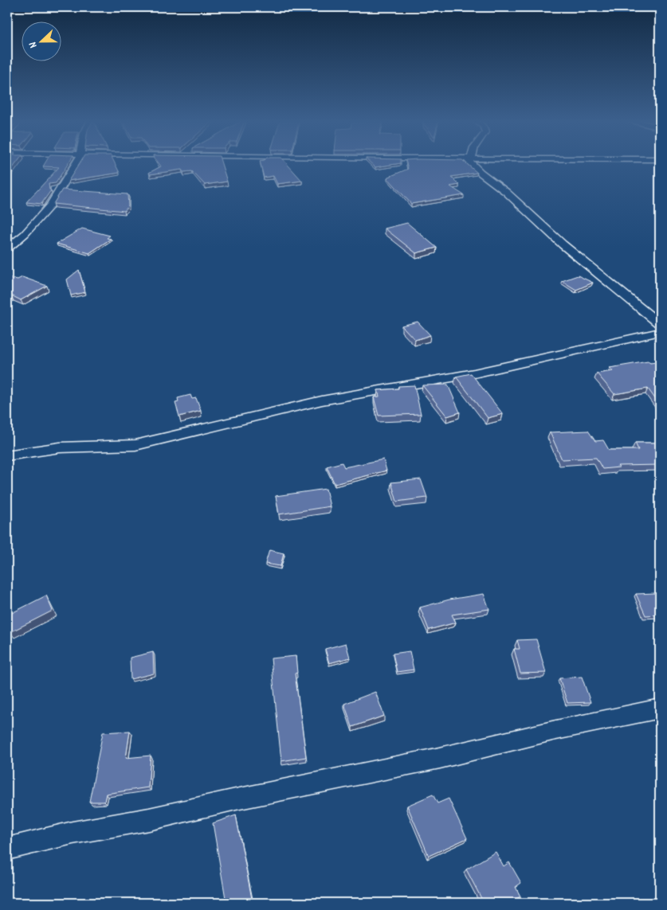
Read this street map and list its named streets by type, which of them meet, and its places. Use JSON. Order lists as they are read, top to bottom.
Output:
{
  "north": "left"
}
